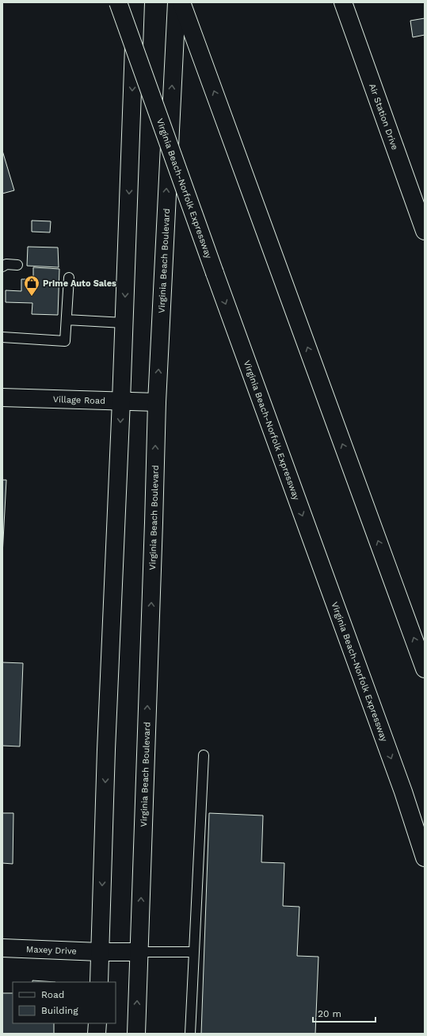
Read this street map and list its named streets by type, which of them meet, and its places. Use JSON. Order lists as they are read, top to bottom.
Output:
{
  "streets": {
    "main road": [
      "Air Station Drive",
      "Virginia Beach-Norfolk Expressway",
      "Virginia Beach Boulevard",
      "Village Road",
      "Maxey Drive"
    ]
  },
  "crossings": [
    ["Virginia Beach Boulevard", "Village Road"],
    ["Virginia Beach Boulevard", "Maxey Drive"]
  ],
  "places": {
    "shop": ["Prime Auto Sales"]
  },
  "legend": ["Road", "Building"],
  "scale_bar": "20 m"
}
